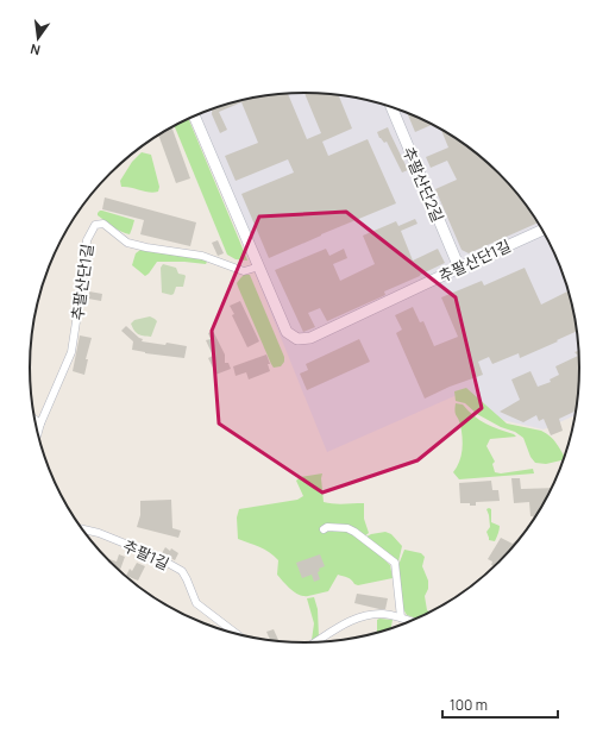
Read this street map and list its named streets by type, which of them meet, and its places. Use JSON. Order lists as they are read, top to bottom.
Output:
{
  "streets": {
    "street": ["추팔산단2길", "추팔산단1길", "추팔1길"]
  },
  "crossings": [
    ["추팔산단2길", "추팔산단1길"]
  ],
  "scale_bar": "100 m",
  "north": "bottom"
}
